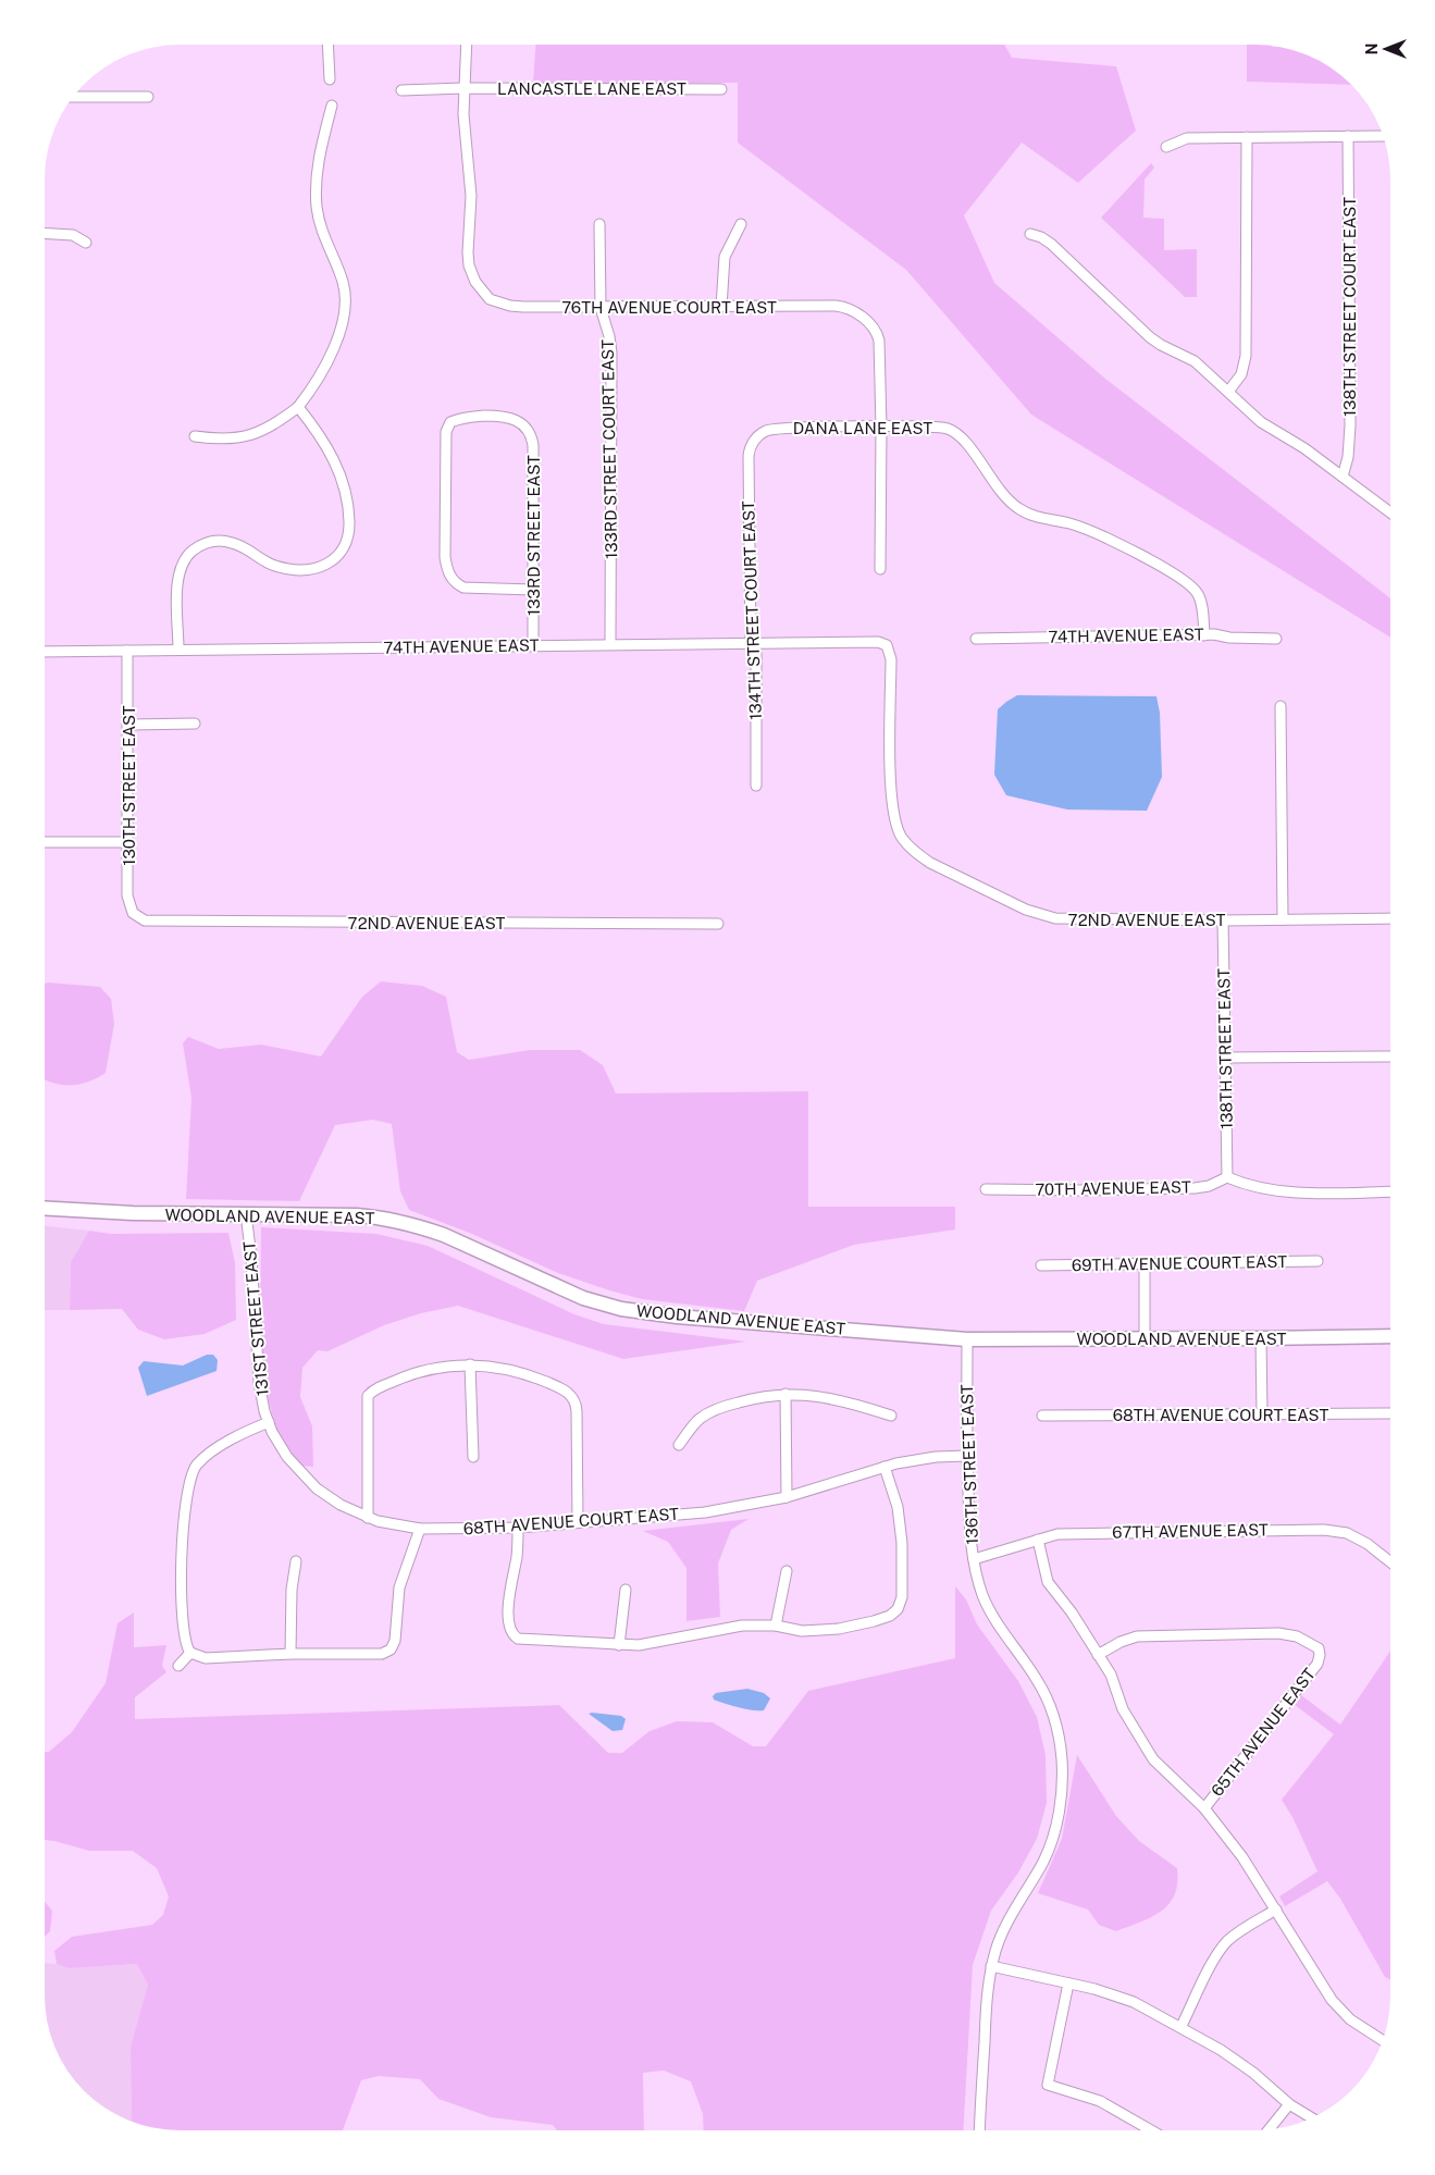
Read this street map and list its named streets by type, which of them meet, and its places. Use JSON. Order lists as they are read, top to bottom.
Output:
{
  "streets": {
    "street": [
      "LANCASTLE LANE EAST",
      "76TH AVENUE COURT EAST",
      "138TH STREET COURT EAST",
      "DANA LANE EAST",
      "133RD STREET COURT EAST",
      "133RD STREET EAST",
      "134TH STREET COURT EAST",
      "74TH AVENUE EAST",
      "130TH STREET EAST",
      "72ND AVENUE EAST",
      "138TH STREET EAST",
      "70TH AVENUE EAST",
      "WOODLAND AVENUE EAST",
      "69TH AVENUE COURT EAST",
      "131ST STREET EAST",
      "68TH AVENUE COURT EAST",
      "136TH STREET EAST",
      "67TH AVENUE EAST",
      "65TH AVENUE EAST"
    ]
  },
  "crossings": [
    ["LANCASTLE LANE EAST", "76TH AVENUE COURT EAST"],
    ["76TH AVENUE COURT EAST", "DANA LANE EAST"],
    ["76TH AVENUE COURT EAST", "133RD STREET COURT EAST"],
    ["DANA LANE EAST", "134TH STREET COURT EAST"],
    ["DANA LANE EAST", "74TH AVENUE EAST"],
    ["133RD STREET COURT EAST", "74TH AVENUE EAST"],
    ["133RD STREET EAST", "74TH AVENUE EAST"],
    ["134TH STREET COURT EAST", "74TH AVENUE EAST"],
    ["74TH AVENUE EAST", "130TH STREET EAST"],
    ["74TH AVENUE EAST", "72ND AVENUE EAST"],
    ["130TH STREET EAST", "72ND AVENUE EAST"],
    ["72ND AVENUE EAST", "138TH STREET EAST"],
    ["138TH STREET EAST", "70TH AVENUE EAST"],
    ["WOODLAND AVENUE EAST", "131ST STREET EAST"],
    ["WOODLAND AVENUE EAST", "136TH STREET EAST"],
    ["131ST STREET EAST", "68TH AVENUE COURT EAST"],
    ["68TH AVENUE COURT EAST", "136TH STREET EAST"],
    ["136TH STREET EAST", "67TH AVENUE EAST"]
  ],
  "north": "left"
}
